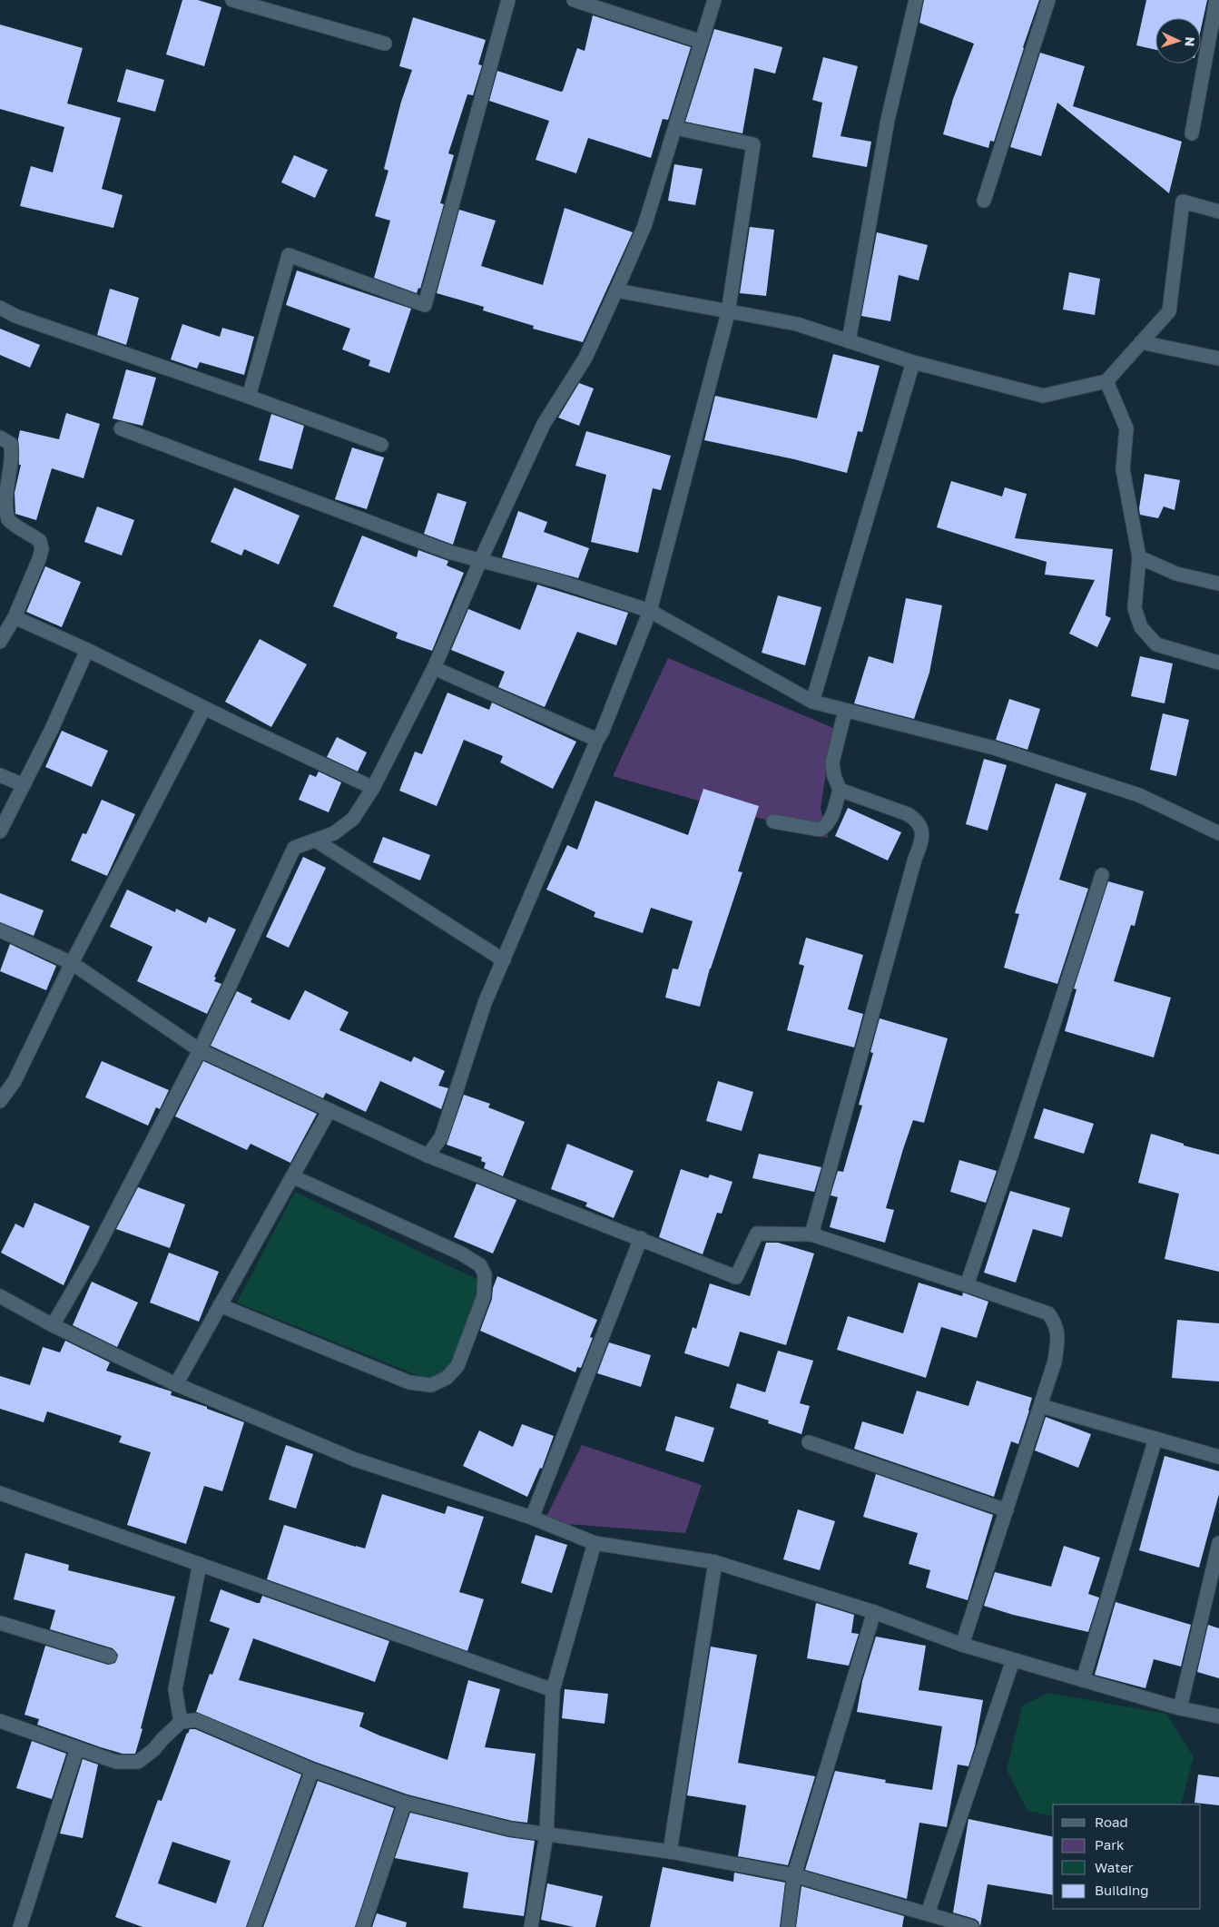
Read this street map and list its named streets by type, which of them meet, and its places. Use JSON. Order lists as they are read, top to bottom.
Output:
{
  "legend": [
    "Road",
    "Park",
    "Water",
    "Building"
  ],
  "north": "right"
}
